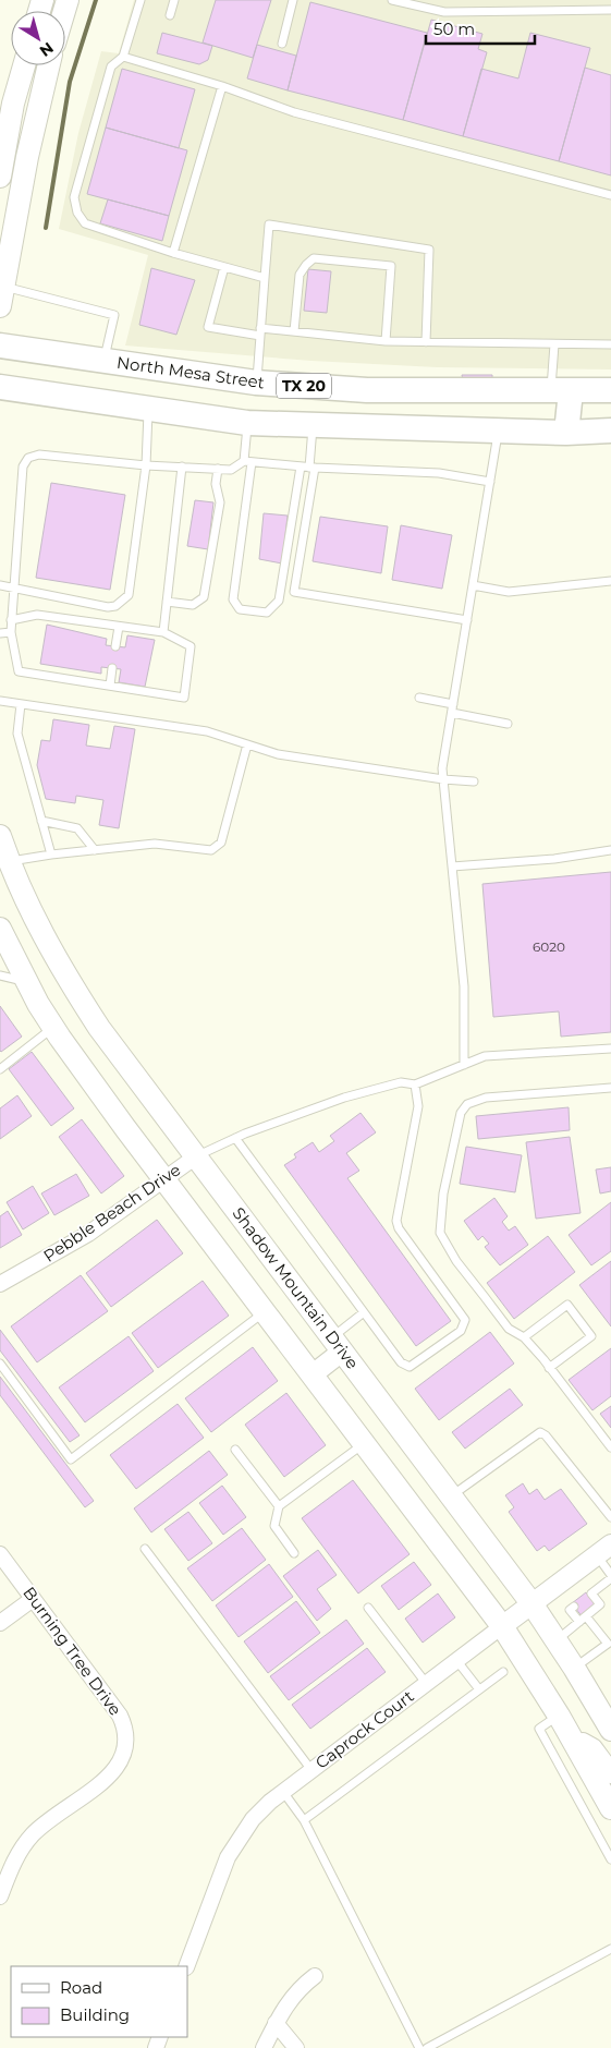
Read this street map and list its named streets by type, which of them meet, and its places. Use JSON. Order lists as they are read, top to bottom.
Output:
{
  "streets": {
    "main road": ["North Mesa Street", "TX 20", "Shadow Mountain Drive"],
    "street": ["Pebble Beach Drive", "Burning Tree Drive", "Caprock Court"]
  },
  "crossings": [
    ["Pebble Beach Drive", "Shadow Mountain Drive"],
    ["Shadow Mountain Drive", "Caprock Court"]
  ],
  "house_numbers": ["6020"],
  "legend": ["Road", "Building"],
  "scale_bar": "50 m",
  "north": "bottom right"
}
